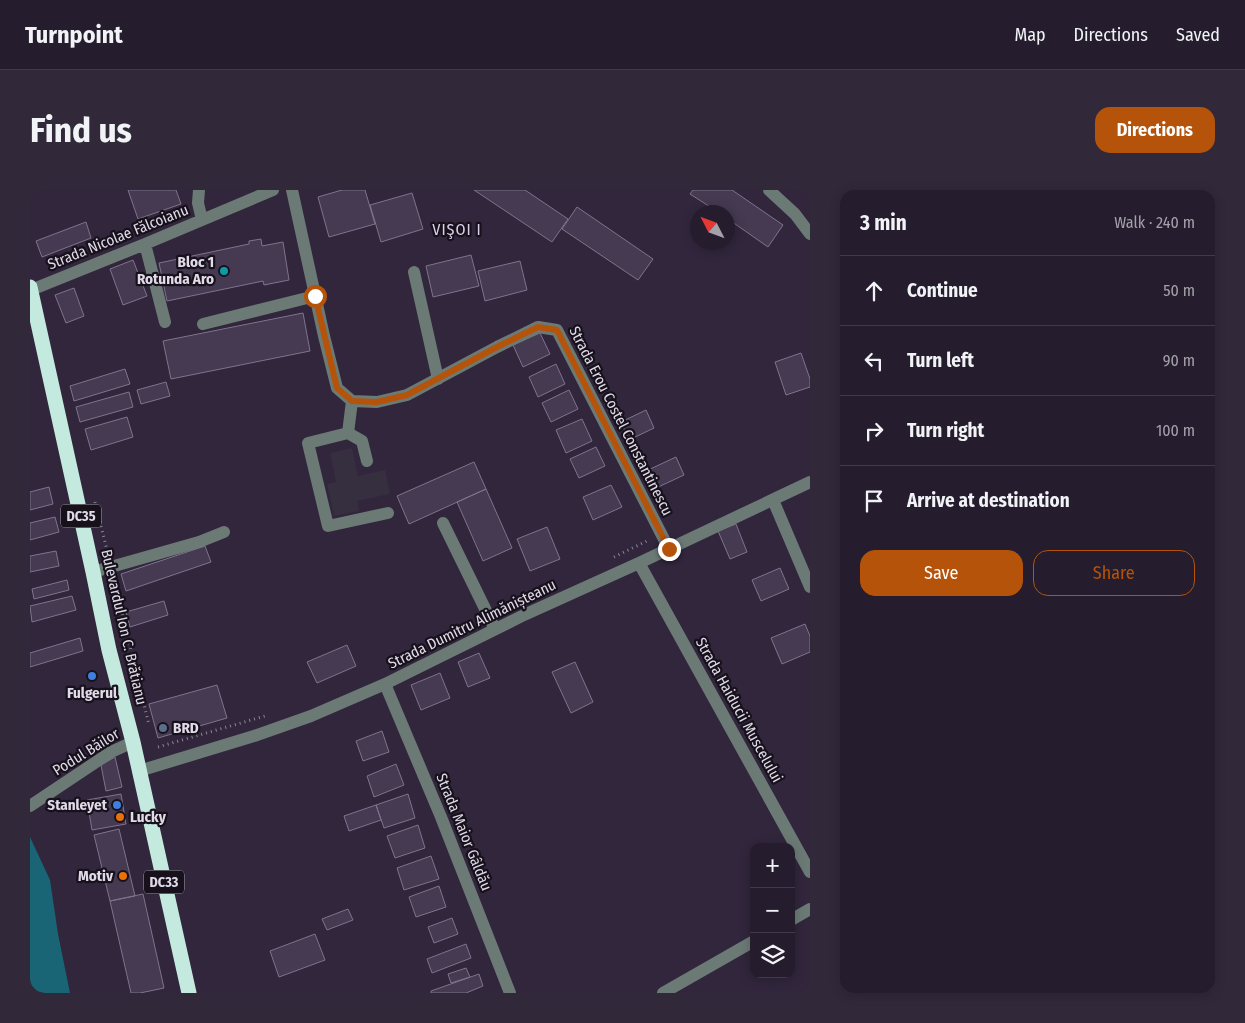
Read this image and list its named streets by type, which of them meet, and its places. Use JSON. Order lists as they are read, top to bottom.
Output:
{
  "streets": {
    "highway": ["DC35", "Bulevardul Ion C. Brătianu", "DC33"],
    "street": [
      "Strada Nicolae Fălcoianu",
      "Strada Erou Costel Constantinescu",
      "Strada Dumitru Alimănișteanu",
      "Strada Haiducii Muscelului",
      "Podul Băilor",
      "Strada Maior Gâldău"
    ]
  },
  "crossings": [
    ["Strada Nicolae Fălcoianu", "Bulevardul Ion C. Brătianu"],
    ["Strada Erou Costel Constantinescu", "Strada Dumitru Alimănișteanu"],
    ["Strada Dumitru Alimănișteanu", "Bulevardul Ion C. Brătianu"],
    ["Strada Dumitru Alimănișteanu", "Strada Haiducii Muscelului"],
    ["Strada Dumitru Alimănișteanu", "Strada Maior Gâldău"],
    ["Strada Dumitru Alimănișteanu", "DC33"],
    ["Bulevardul Ion C. Brătianu", "Podul Băilor"],
    ["Bulevardul Ion C. Brătianu", "DC33"]
  ],
  "districts": ["VIŞOI I"],
  "places": [
    "Bloc 1 Rotunda Aro",
    "Fulgerul",
    "BRD",
    "Stanleyet",
    "Lucky",
    "Motiv"
  ],
  "north": "top left",
  "page": {
    "header": "Turnpoint",
    "nav": ["Map", "Directions", "Saved"],
    "buttons": [
      "Directions",
      ["Save", "Share"]
    ],
    "title": "Find us",
    "heading": ["3 min", "Walk · 240 m"],
    "list": [
      ["Continue", "50 m"],
      ["Turn left", "90 m"],
      ["Turn right", "100 m"],
      "Arrive at destination"
    ],
    "map_buttons": ["+", "−"]
  }
}
